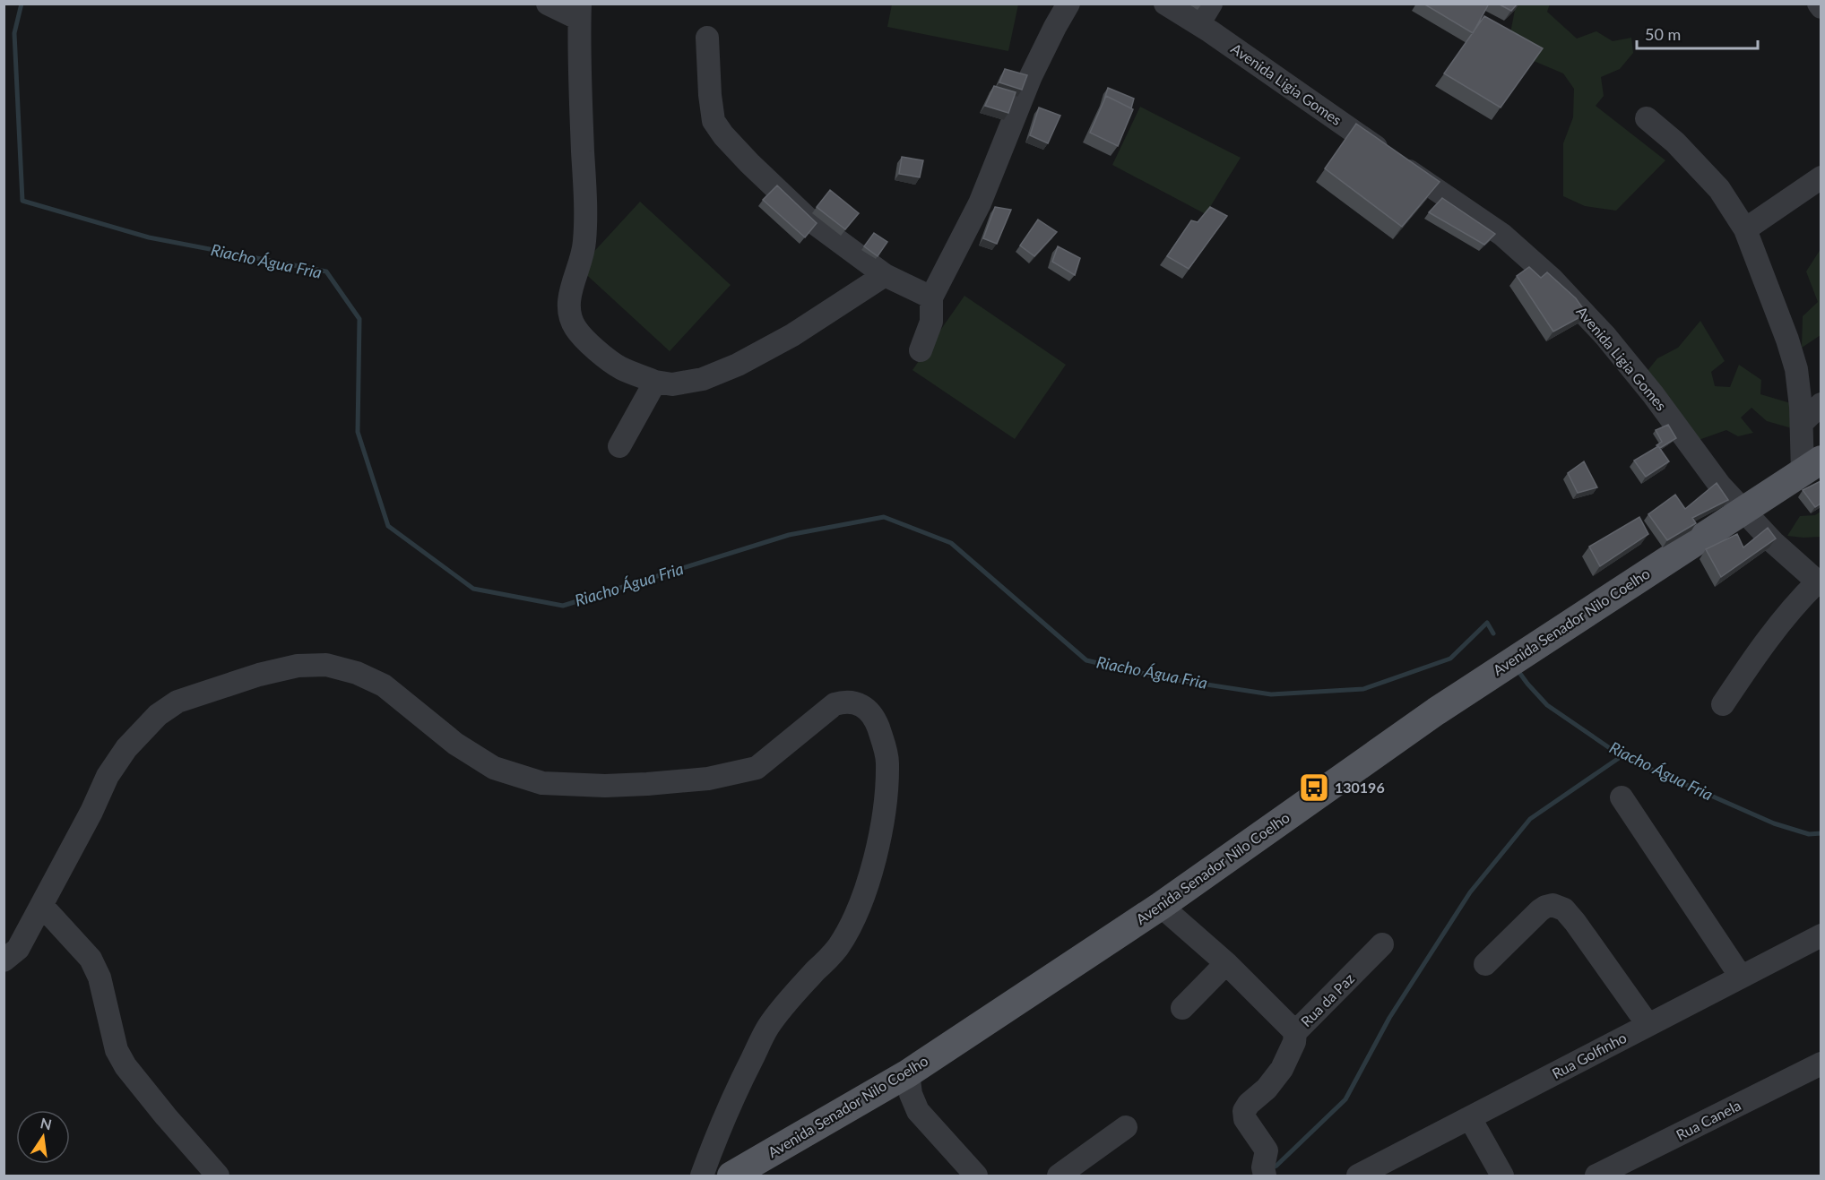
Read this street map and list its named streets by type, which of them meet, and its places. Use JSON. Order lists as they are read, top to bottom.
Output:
{
  "streets": {
    "main road": ["Avenida Senador Nilo Coelho"],
    "street": [
      "Avenida Ligia Gomes",
      "Rua da Paz",
      "Rua Golfinho",
      "Rua Canela"
    ]
  },
  "crossings": [
    ["Avenida Ligia Gomes", "Avenida Senador Nilo Coelho"],
    ["Avenida Senador Nilo Coelho", "Rua da Paz"]
  ],
  "water": ["Riacho Água Fria"],
  "places": {
    "bus stop": ["130196"]
  },
  "scale_bar": "50 m",
  "north": "top"
}
